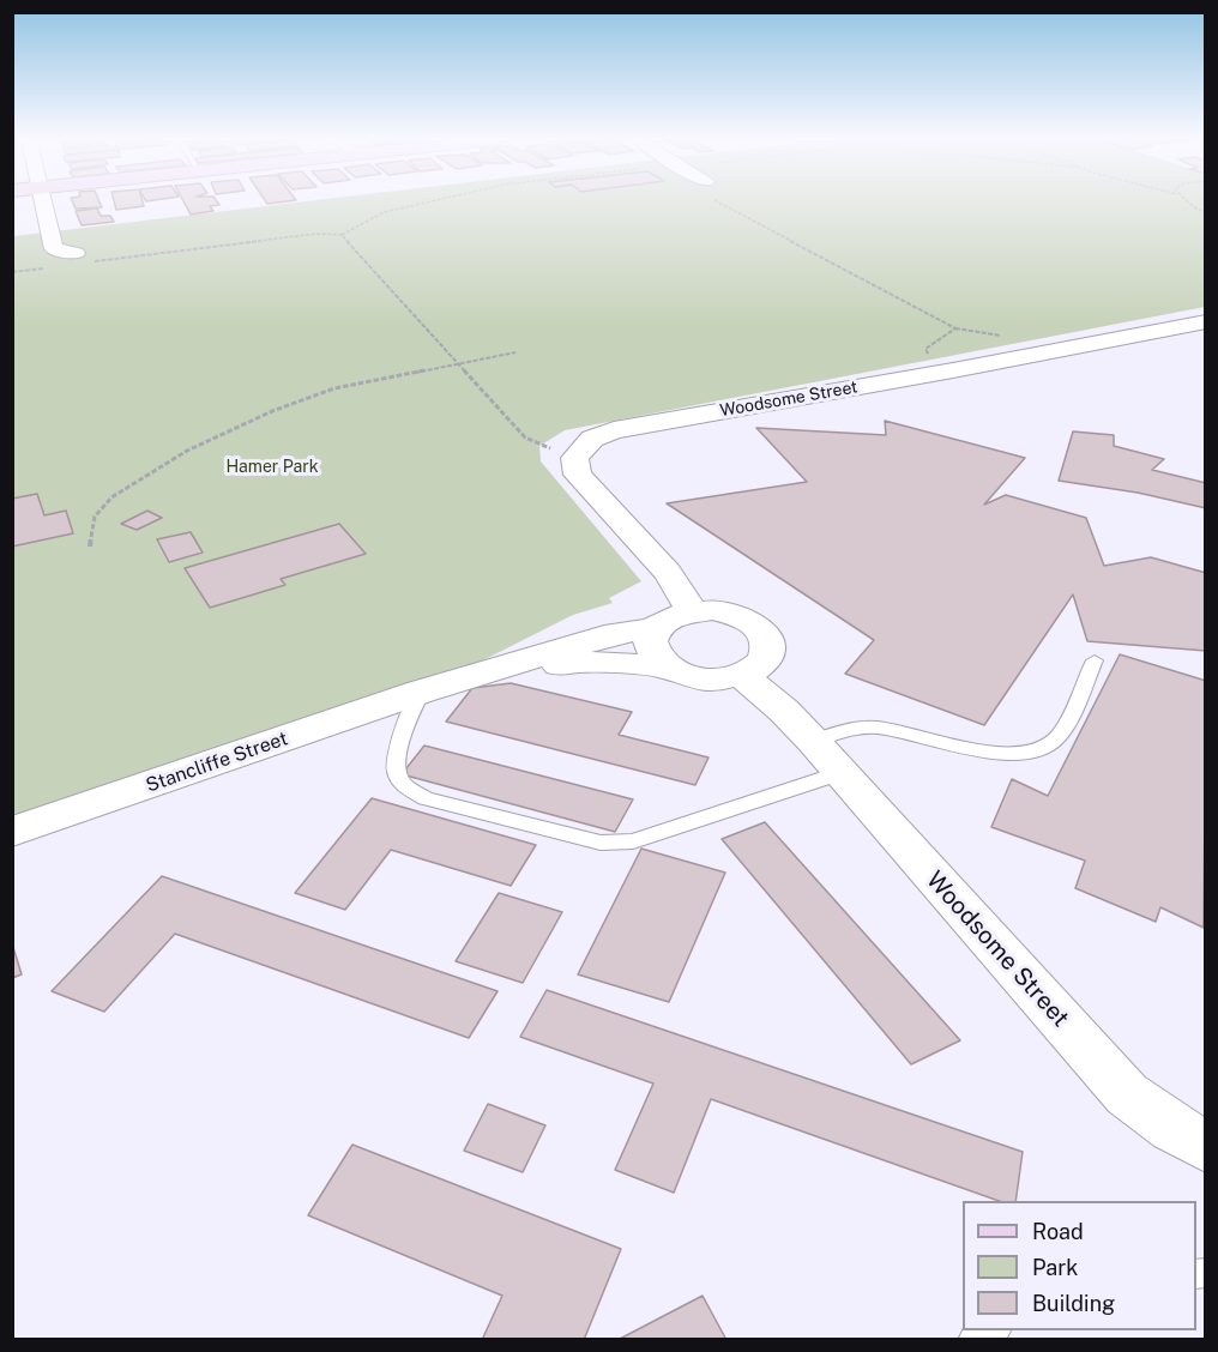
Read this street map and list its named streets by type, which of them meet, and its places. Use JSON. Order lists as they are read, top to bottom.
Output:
{
  "streets": {
    "street": ["Woodsome Street", "Stancliffe Street"]
  },
  "crossings": [
    ["Woodsome Street", "Stancliffe Street"]
  ],
  "parks": ["Hamer Park"],
  "legend": ["Road", "Park", "Building"]
}
